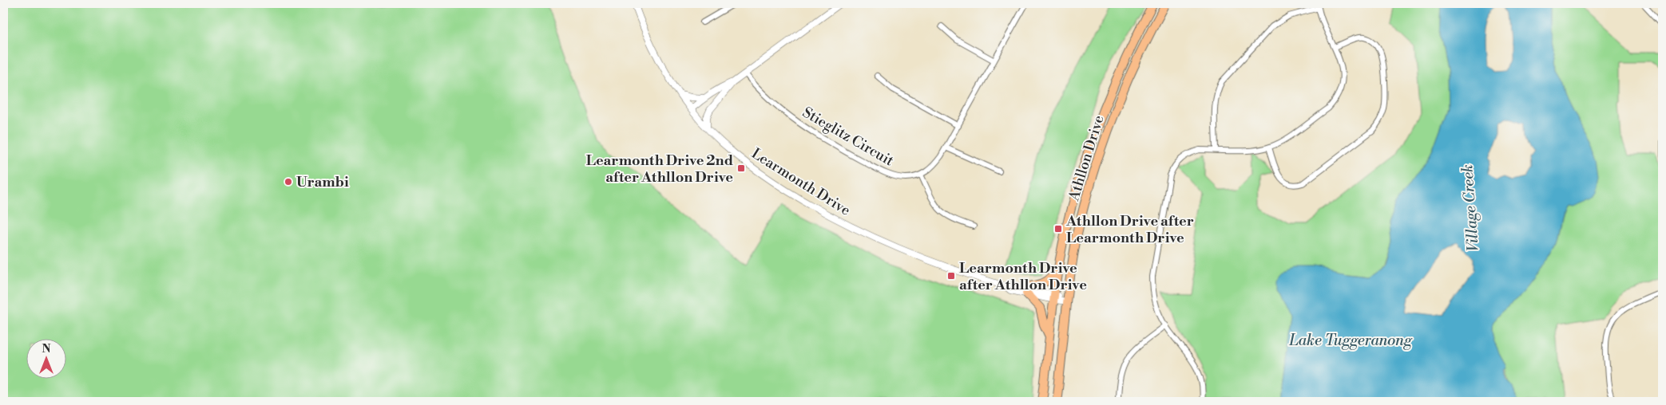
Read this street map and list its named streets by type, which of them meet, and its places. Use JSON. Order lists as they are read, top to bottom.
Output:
{
  "streets": {
    "main road": ["Athllon Drive"],
    "street": ["Stieglitz Circuit", "Learmonth Drive"]
  },
  "crossings": [
    ["Athllon Drive", "Learmonth Drive"]
  ],
  "water": ["Village Creek", "Lake Tuggeranong"],
  "places": {
    "transit": ["Learmonth Drive 2nd after Athllon Drive", "Athllon Drive after Learmonth Drive", "Learmonth Drive after Athllon Drive"],
    "other": ["Urambi"]
  },
  "north": "top"
}
